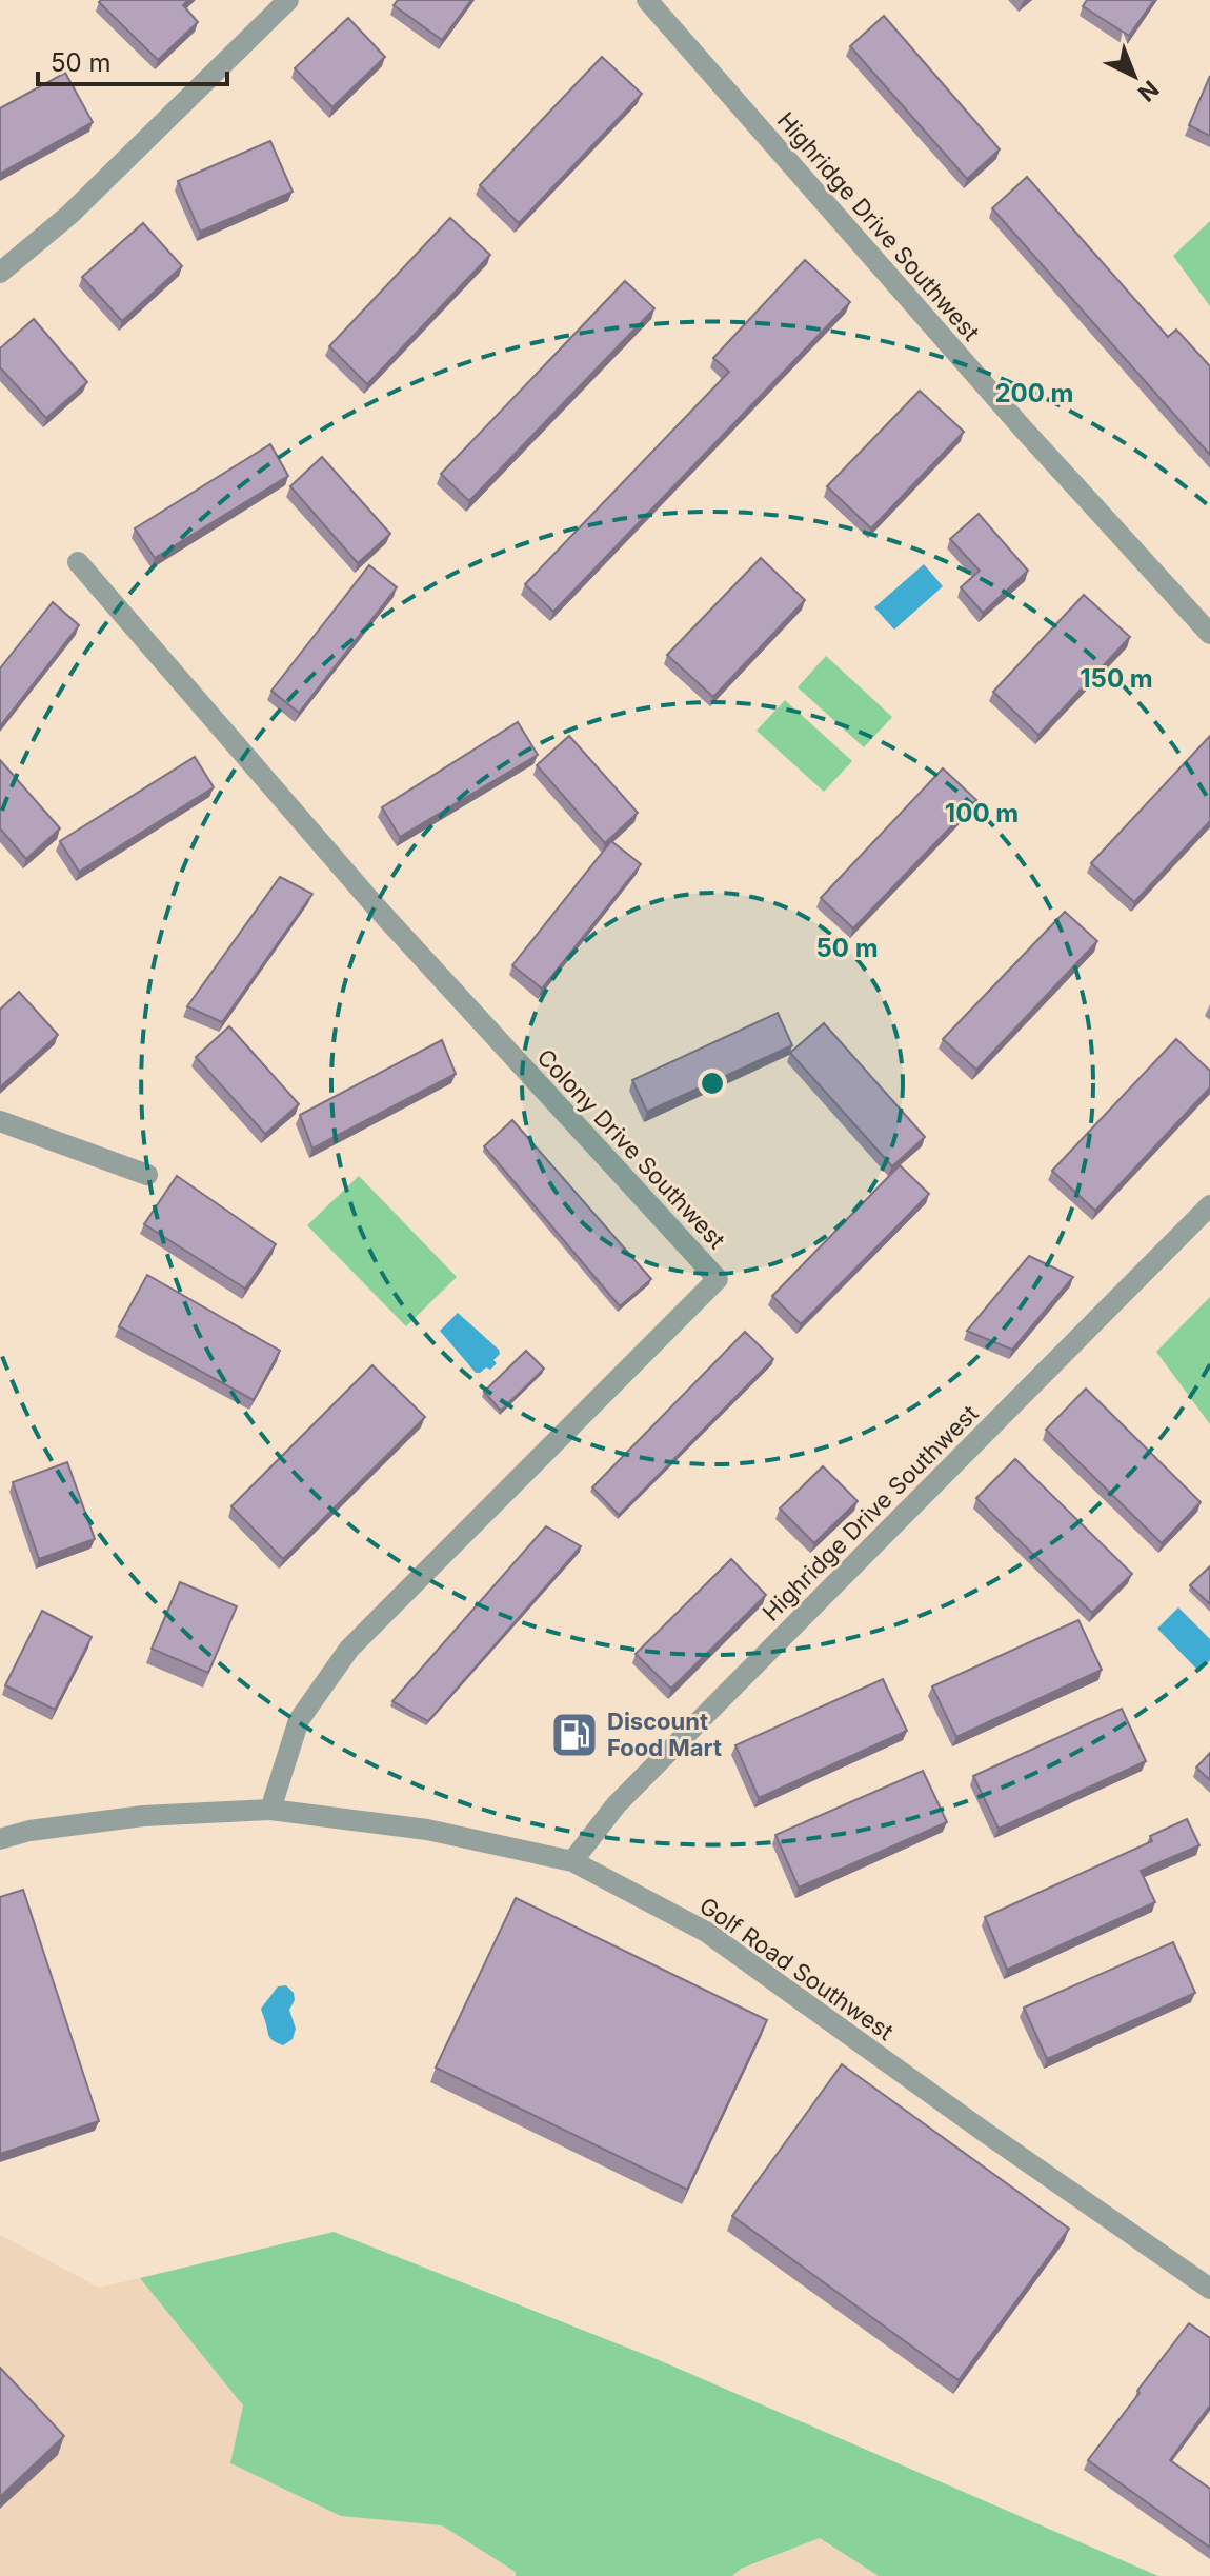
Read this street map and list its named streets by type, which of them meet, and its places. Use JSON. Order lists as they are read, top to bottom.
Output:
{
  "streets": {
    "street": ["Highridge Drive Southwest", "Colony Drive Southwest", "Golf Road Southwest"]
  },
  "crossings": [
    ["Highridge Drive Southwest", "Golf Road Southwest"],
    ["Colony Drive Southwest", "Golf Road Southwest"]
  ],
  "places": {
    "fuel station": ["Discount Food Mart"]
  },
  "scale_bar": "50 m",
  "north": "bottom right",
  "rings": [
    "200 m",
    "150 m",
    "100 m",
    "50 m"
  ]
}
